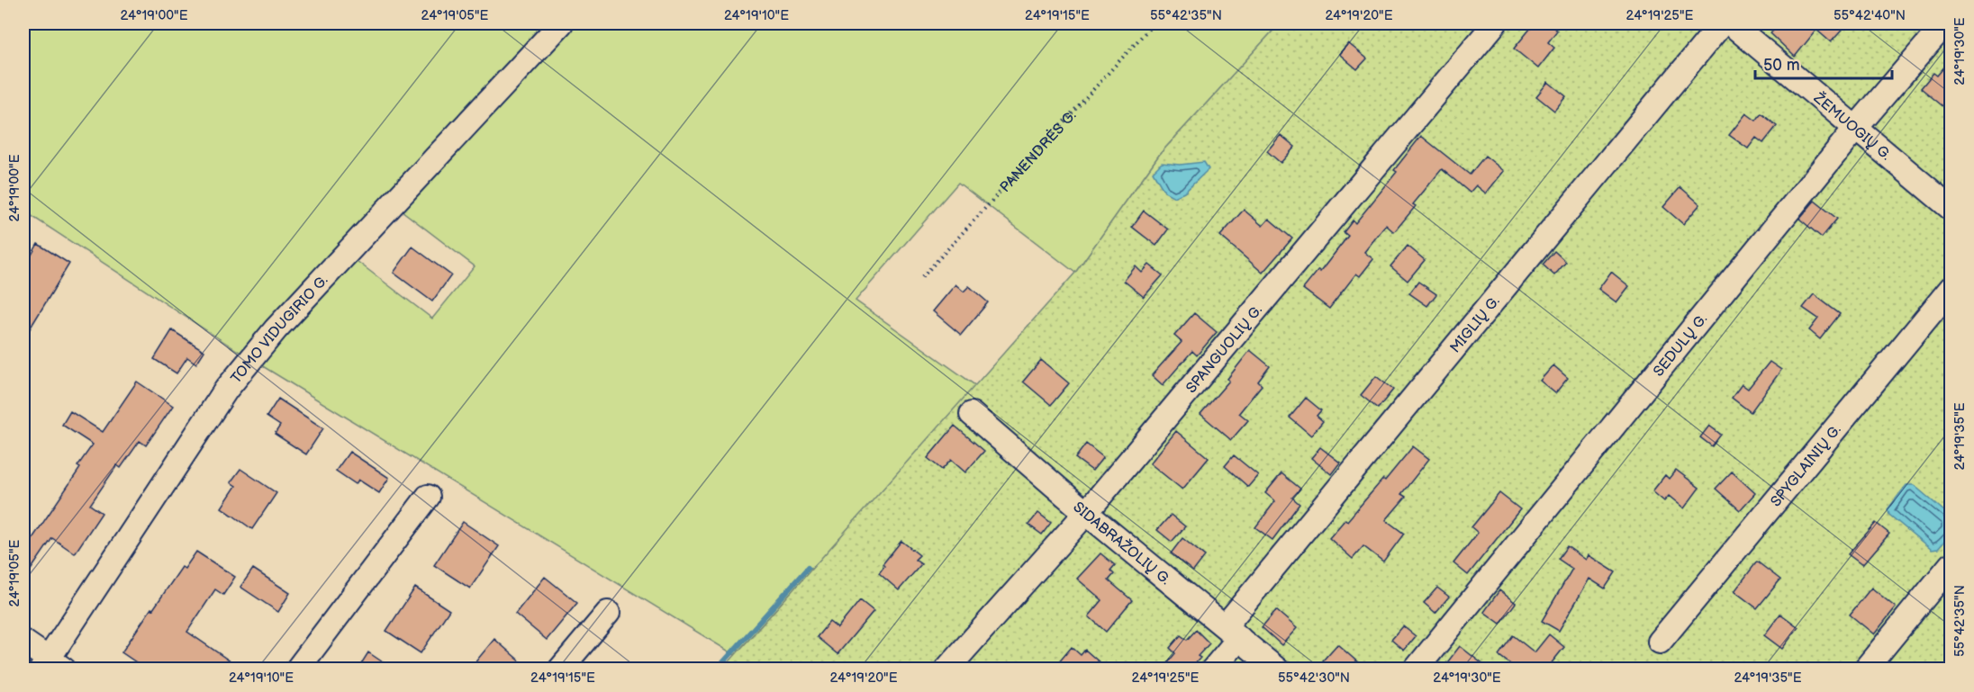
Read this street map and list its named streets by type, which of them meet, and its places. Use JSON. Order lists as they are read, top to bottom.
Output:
{
  "streets": {
    "street": [
      "ŽEMUOGIŲ G.",
      "MIGLIŲ G.",
      "TOMO VIDUGIRIO G.",
      "SEDULŲ G.",
      "SPANGUOLIŲ G.",
      "SPYGLAINIŲ G.",
      "SIDABRAŽOLIŲ G."
    ],
    "path": ["PANENDRĖS G."]
  },
  "crossings": [
    ["ŽEMUOGIŲ G.", "SEDULŲ G."],
    ["MIGLIŲ G.", "SIDABRAŽOLIŲ G."],
    ["SPANGUOLIŲ G.", "SIDABRAŽOLIŲ G."]
  ],
  "scale_bar": "50 m",
  "coordinates": [
    "24°19'00\"E",
    "24°19'05\"E",
    "24°19'10\"E",
    "24°19'15\"E",
    "55°42'35\"N",
    "24°19'20\"E",
    "24°19'25\"E",
    "55°42'40\"N",
    "24°19'30\"E",
    "24°19'35\"E",
    "55°42'30\"N"
  ]
}
